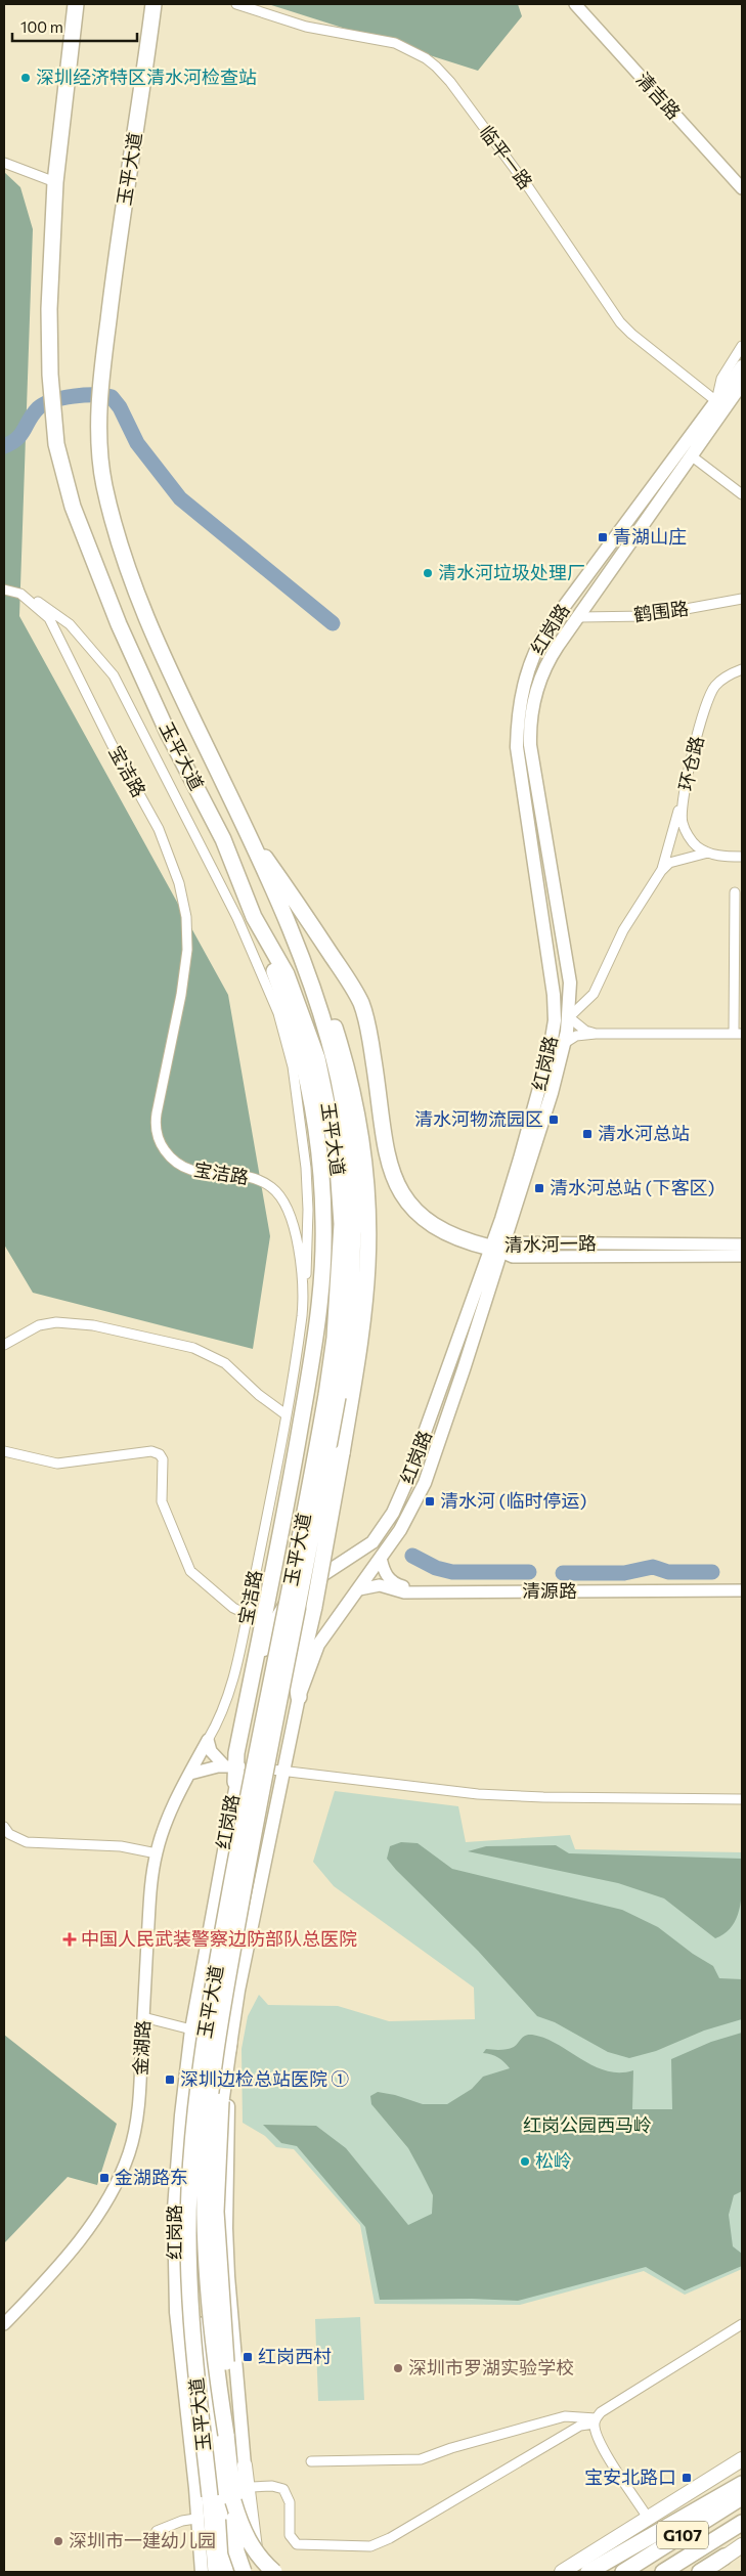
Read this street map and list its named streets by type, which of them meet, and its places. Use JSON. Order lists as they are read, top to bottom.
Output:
{
  "streets": {
    "highway": ["玉平大道", "G107"],
    "main road": ["红岗路"],
    "street": [
      "清吉路",
      "临平一路",
      "鹤围路",
      "环仓路",
      "宝洁路",
      "清水河一路",
      "清源路",
      "金湖路"
    ]
  },
  "crossings": [
    ["临平一路", "红岗路"],
    ["鹤围路", "红岗路"],
    ["红岗路", "清水河一路"],
    ["红岗路", "清源路"],
    ["宝洁路", "金湖路"]
  ],
  "parks": ["红岗公园西马岭"],
  "places": {
    "other": [
      "深圳经济特区清水河检查站",
      "清水河垃圾处理厂",
      "松岭",
      "深圳市罗湖实验学校",
      "深圳市一建幼儿园"
    ],
    "transit": [
      "青湖山庄",
      "清水河物流园区",
      "清水河总站",
      "清水河总站 (下客区)",
      "清水河 (临时停运)",
      "深圳边检总站医院 ①",
      "金湖路东",
      "红岗西村",
      "宝安北路口"
    ],
    "health": ["中国人民武装警察边防部队总医院"]
  },
  "scale_bar": "100 m"
}
